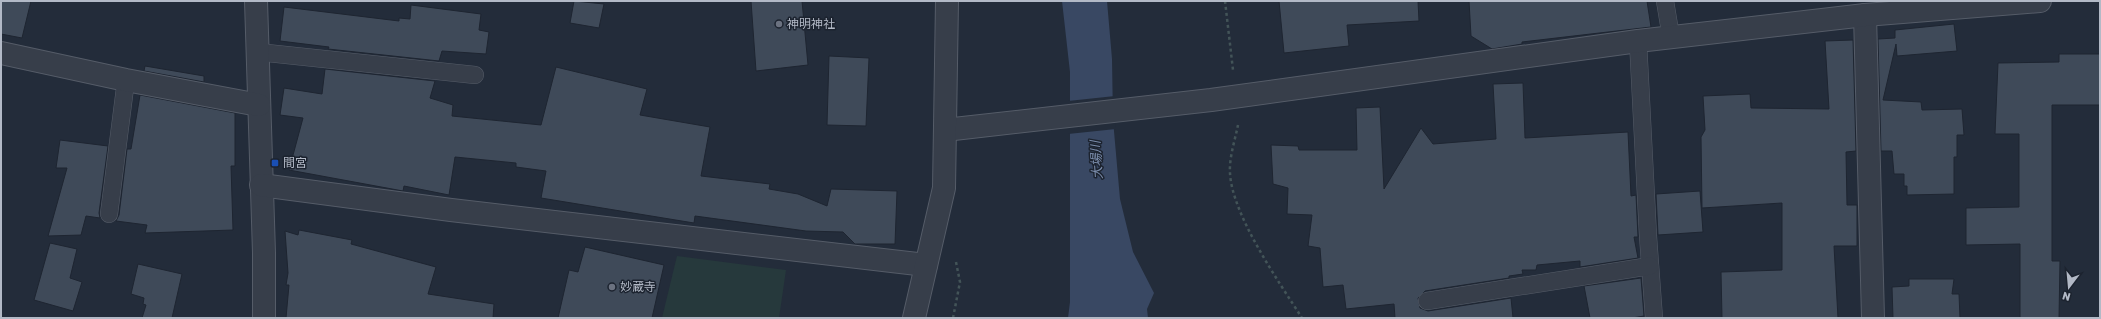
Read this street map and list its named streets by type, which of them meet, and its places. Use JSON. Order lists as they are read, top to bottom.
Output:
{
  "water": ["大場川"],
  "places": {
    "other": ["神明神社", "妙蔵寺"],
    "transit": ["間宮"]
  },
  "north": "bottom"
}
